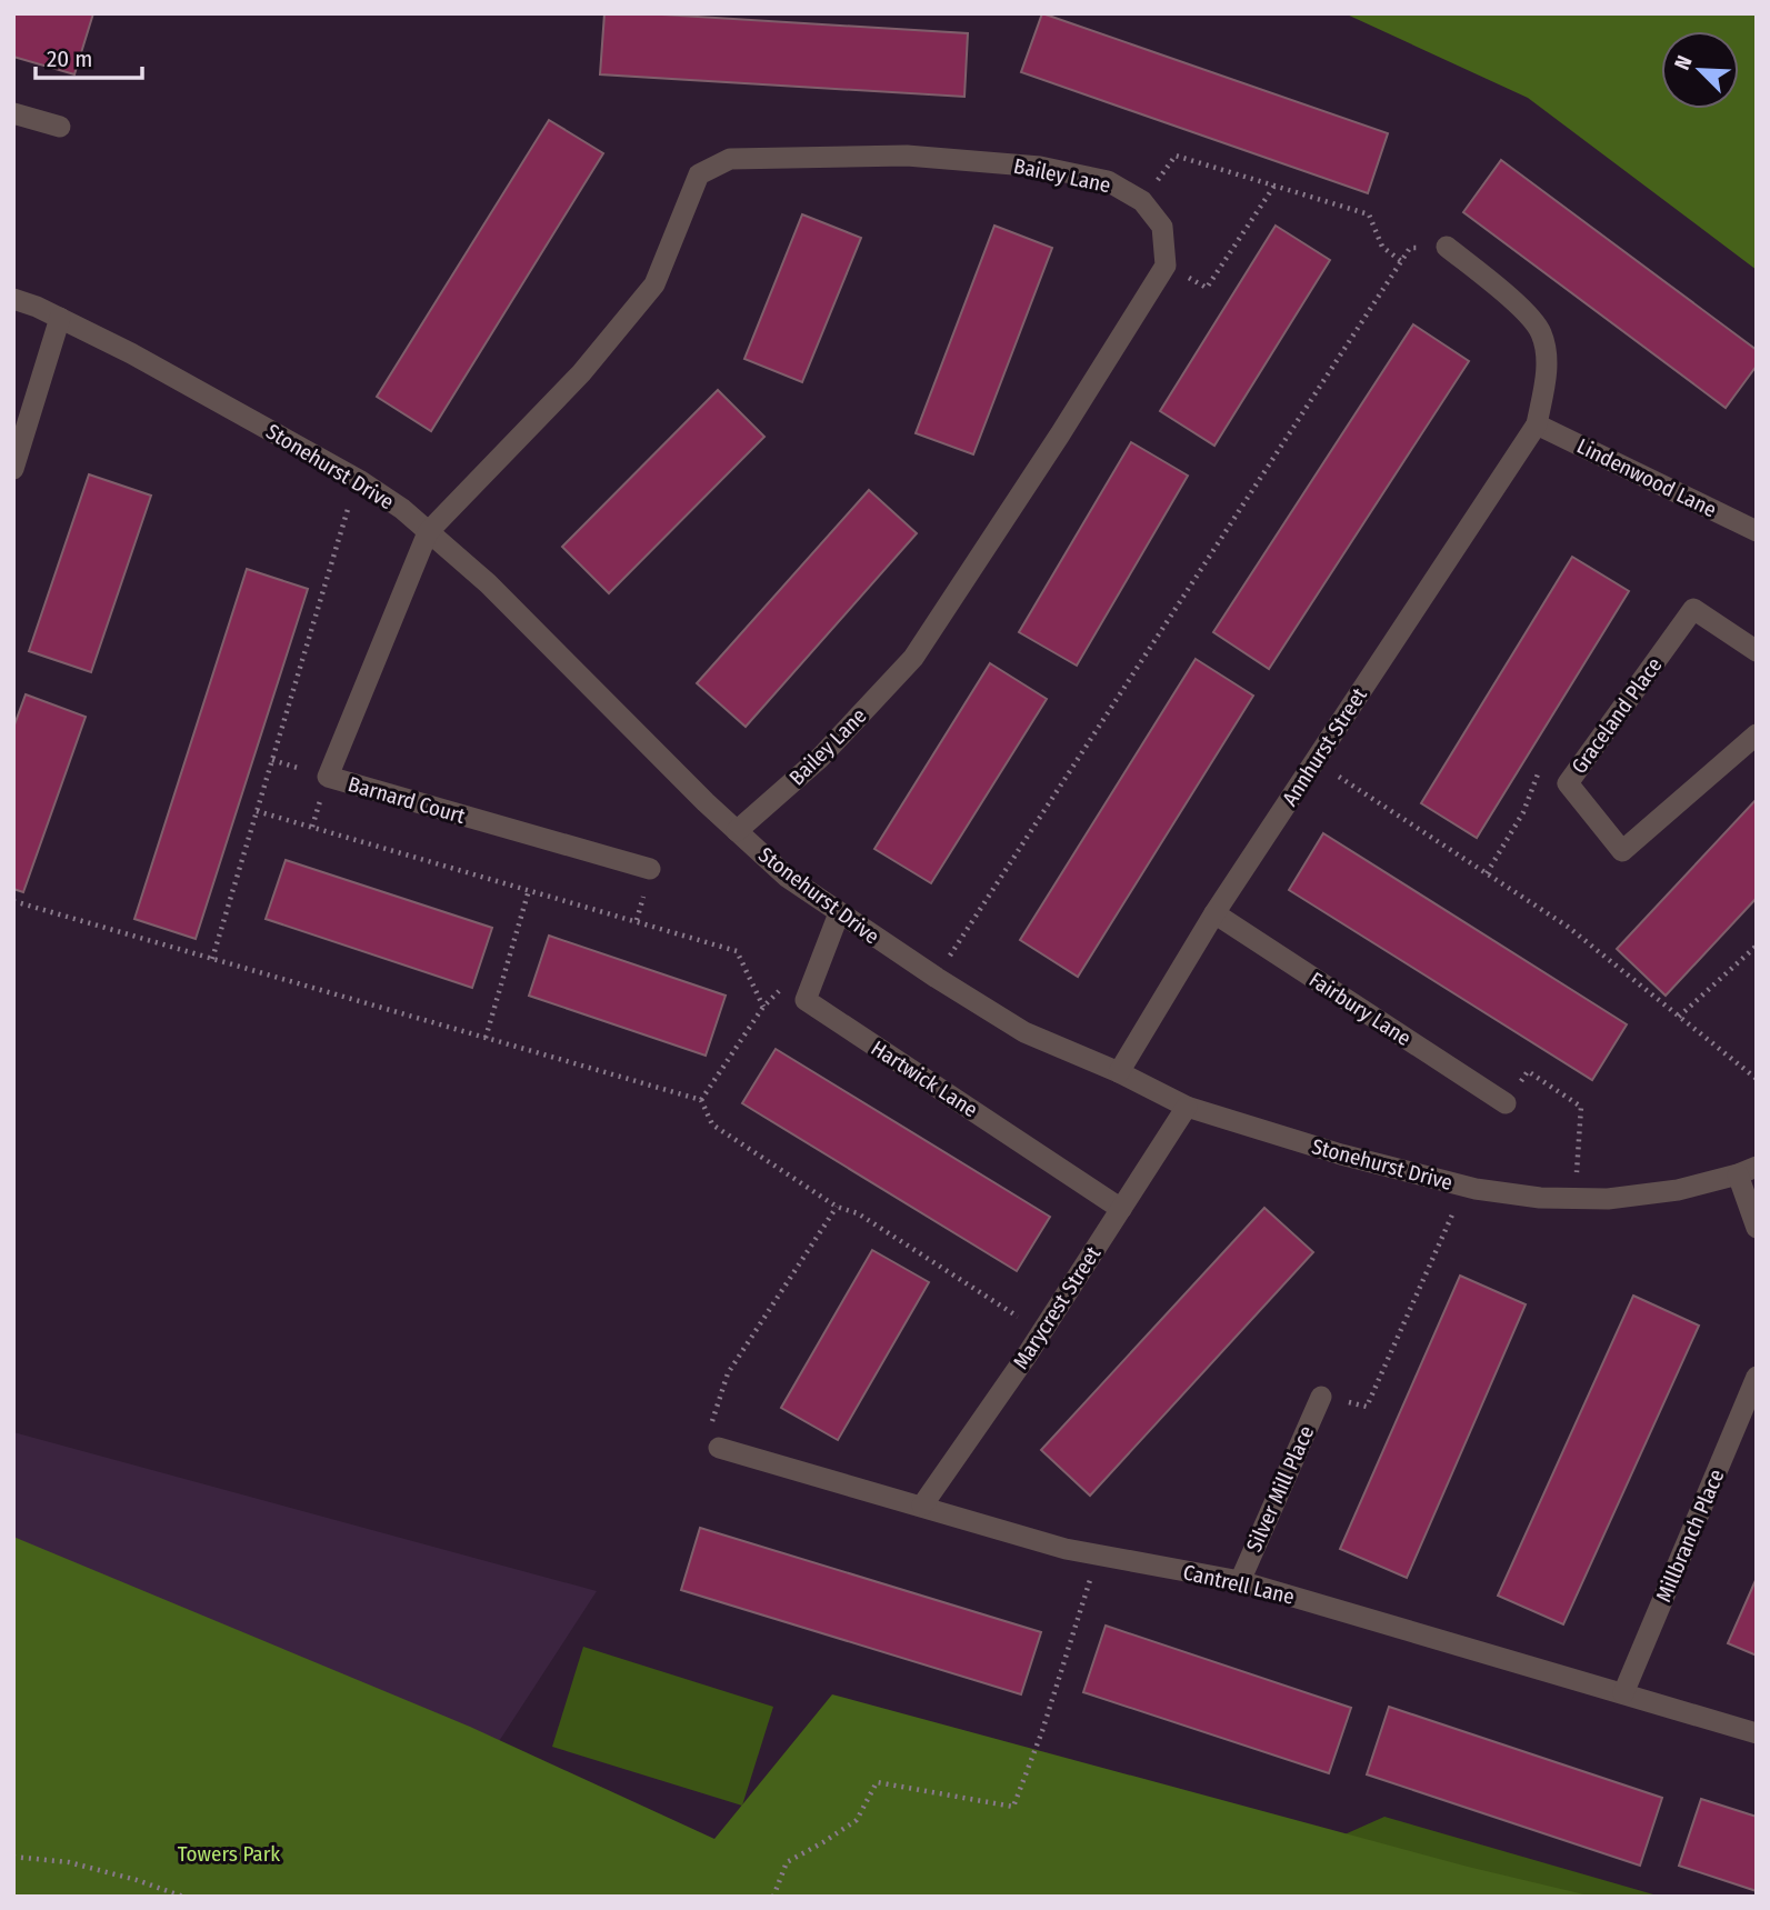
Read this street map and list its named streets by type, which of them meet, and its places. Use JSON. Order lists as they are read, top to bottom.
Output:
{
  "streets": {
    "street": [
      "Bailey Lane",
      "Stonehurst Drive",
      "Lindenwood Lane",
      "Graceland Place",
      "Annhurst Street",
      "Barnard Court",
      "Fairbury Lane",
      "Hartwick Lane",
      "Marycrest Street",
      "Silver Mill Place",
      "Millbranch Place",
      "Cantrell Lane"
    ]
  },
  "crossings": [
    ["Bailey Lane", "Stonehurst Drive"],
    ["Bailey Lane", "Barnard Court"],
    ["Stonehurst Drive", "Annhurst Street"],
    ["Stonehurst Drive", "Barnard Court"],
    ["Stonehurst Drive", "Hartwick Lane"],
    ["Stonehurst Drive", "Marycrest Street"],
    ["Lindenwood Lane", "Annhurst Street"],
    ["Annhurst Street", "Fairbury Lane"],
    ["Hartwick Lane", "Marycrest Street"],
    ["Marycrest Street", "Cantrell Lane"],
    ["Silver Mill Place", "Cantrell Lane"],
    ["Millbranch Place", "Cantrell Lane"]
  ],
  "parks": ["Towers Park"],
  "scale_bar": "20 m",
  "north": "top left"
}
